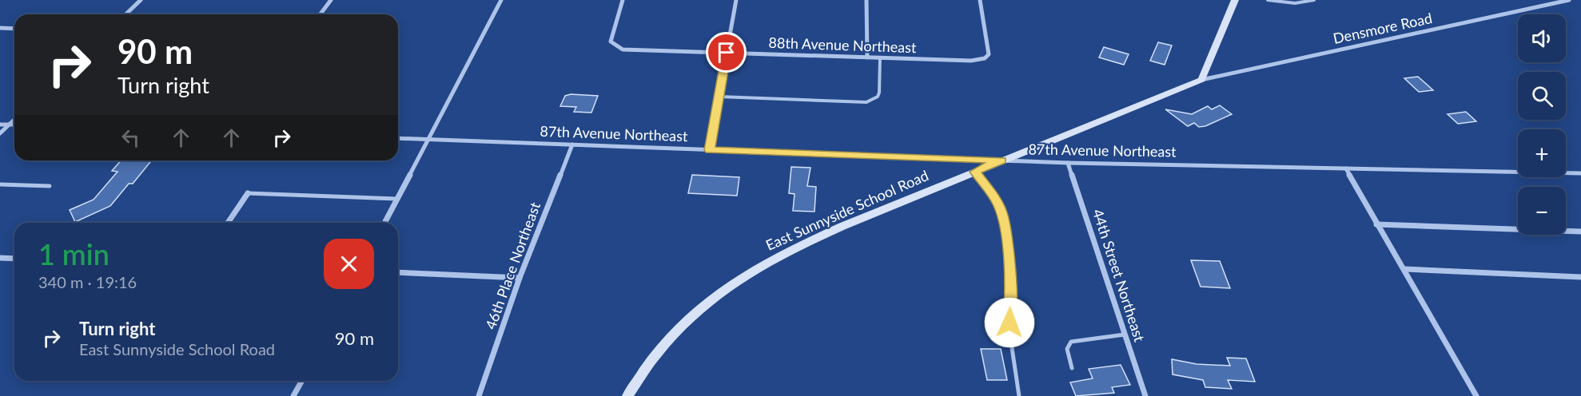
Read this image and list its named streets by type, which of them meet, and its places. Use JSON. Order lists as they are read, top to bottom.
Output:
{
  "streets": {
    "street": [
      "Densmore Road",
      "88th Avenue Northeast",
      "87th Avenue Northeast",
      "East Sunnyside School Road",
      "46th Place Northeast",
      "44th Street Northeast"
    ]
  },
  "crossings": [
    ["Densmore Road", "East Sunnyside School Road"],
    ["87th Avenue Northeast", "East Sunnyside School Road"],
    ["87th Avenue Northeast", "46th Place Northeast"],
    ["87th Avenue Northeast", "44th Street Northeast"]
  ],
  "page": {
    "map_buttons": ["+", "−"],
    "turn": ["90 m", "Turn right"],
    "heading": ["1 min", "340 m · 19:16"],
    "list": [
      {
        "name": "Turn right",
        "note": "East Sunnyside School Road",
        "value": "90 m"
      }
    ]
  }
}
